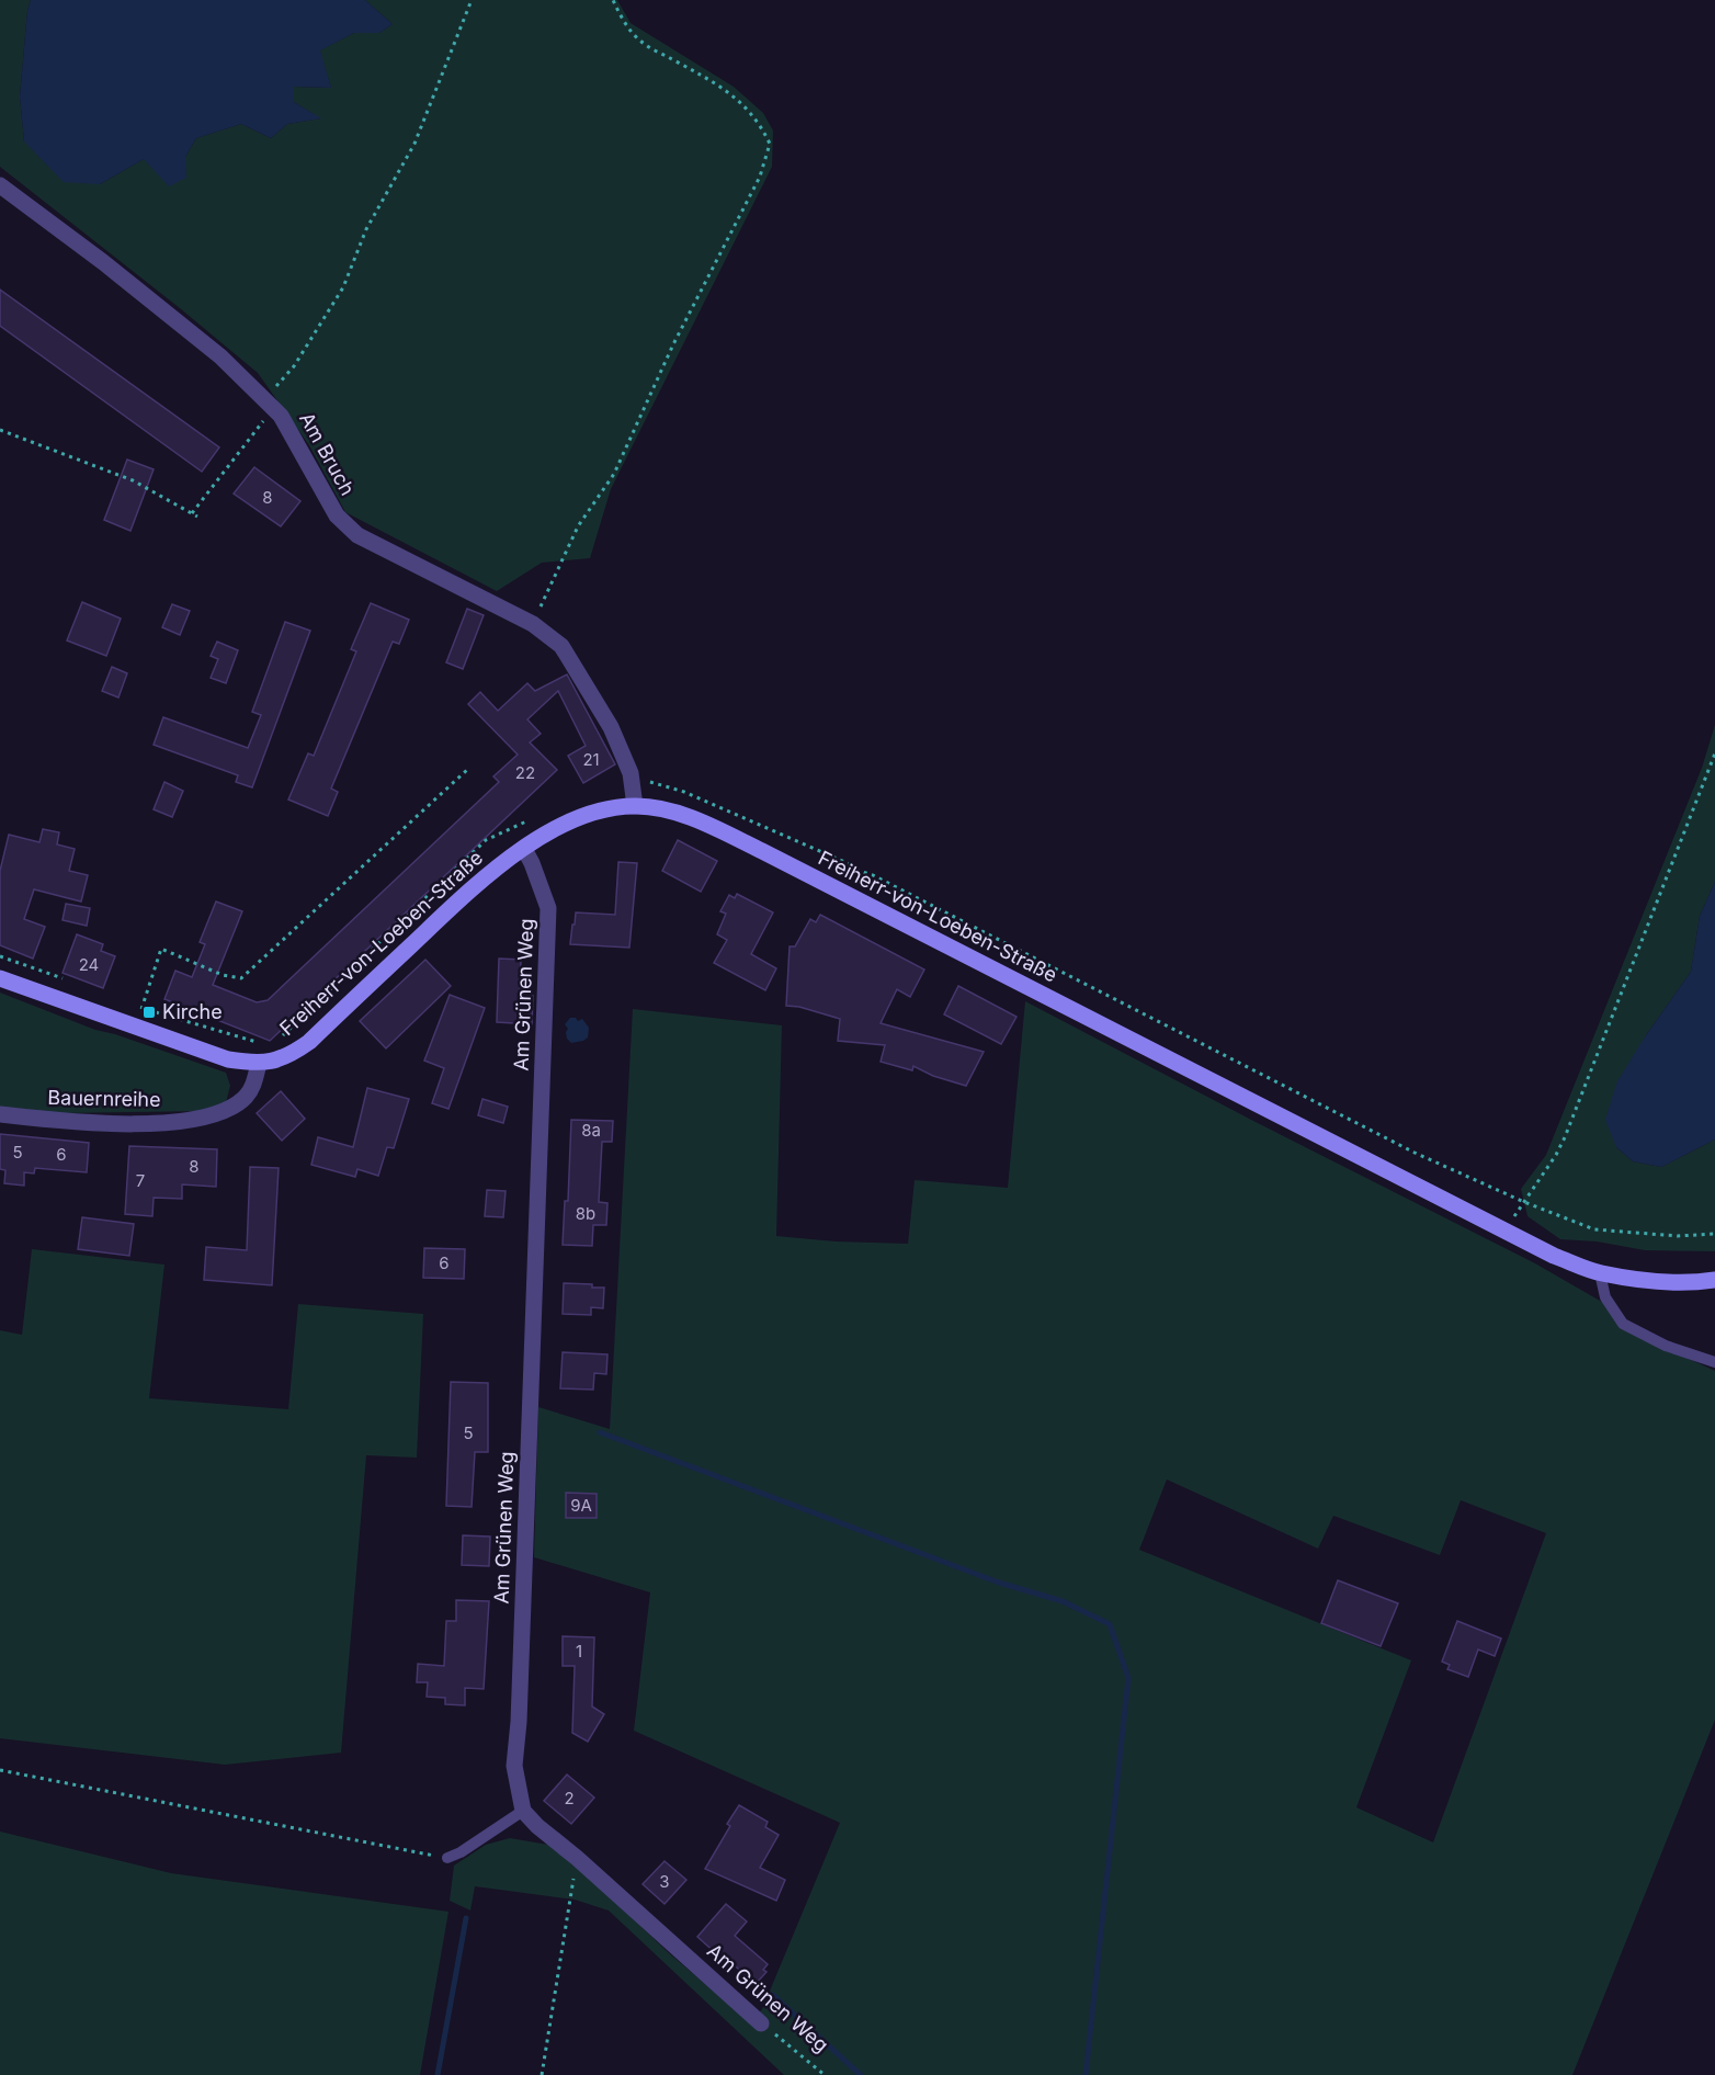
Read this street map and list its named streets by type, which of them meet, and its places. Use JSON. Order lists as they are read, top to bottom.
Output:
{
  "streets": {
    "main road": ["Freiherr-von-Loeben-Straße"],
    "street": ["Am Bruch", "Am Grünen Weg", "Bauernreihe"]
  },
  "crossings": [
    ["Am Bruch", "Freiherr-von-Loeben-Straße"],
    ["Freiherr-von-Loeben-Straße", "Am Grünen Weg"],
    ["Freiherr-von-Loeben-Straße", "Bauernreihe"]
  ],
  "places": {
    "transit": ["Kirche"]
  },
  "house_numbers": [
    "8",
    "21",
    "22",
    "24",
    "8a",
    "5",
    "6",
    "8",
    "7",
    "8b",
    "6",
    "5",
    "9A",
    "1",
    "2",
    "3"
  ]
}
